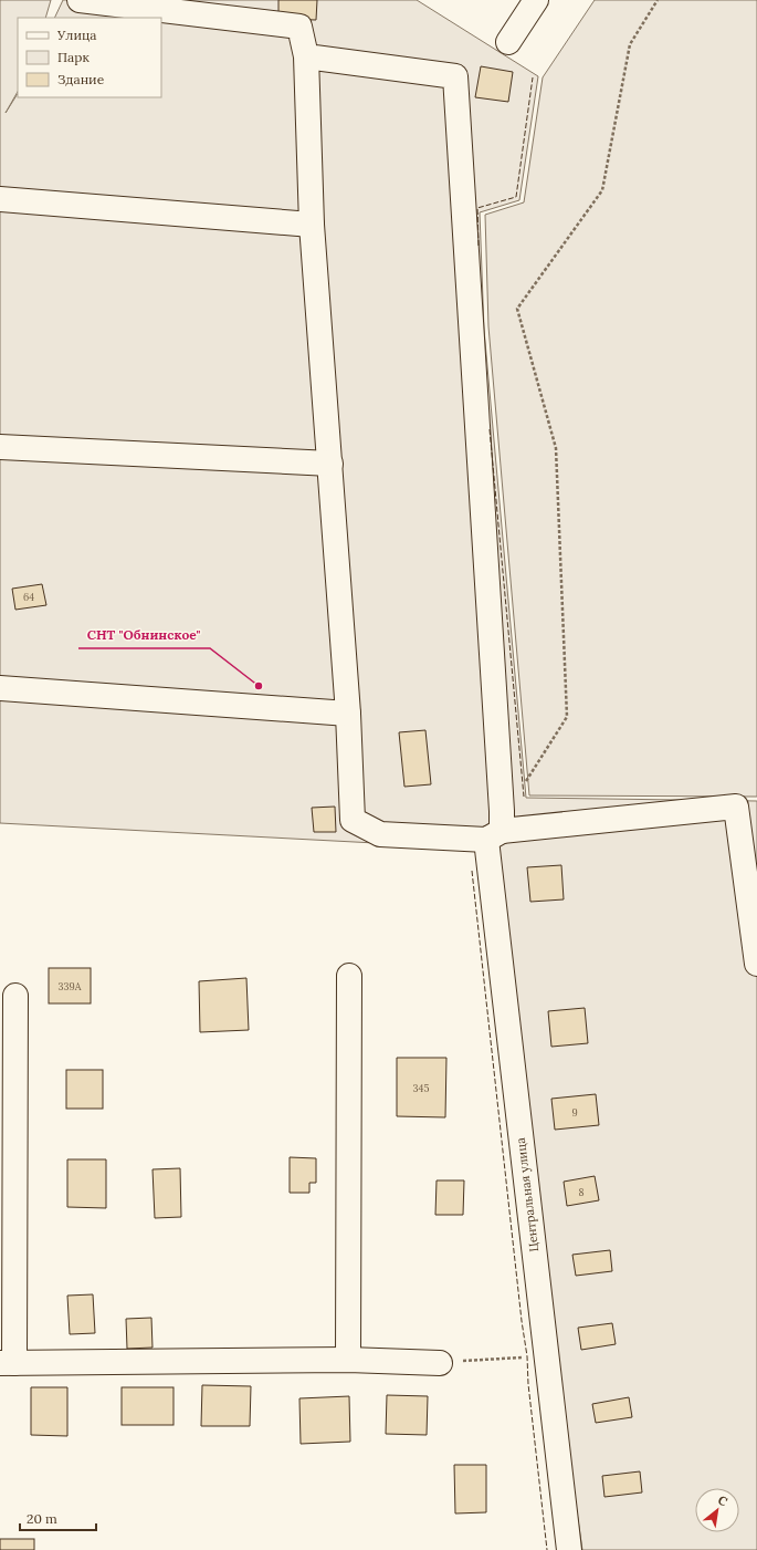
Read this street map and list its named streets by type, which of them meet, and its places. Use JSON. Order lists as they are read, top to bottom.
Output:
{
  "streets": {
    "street": ["Центральная улица"]
  },
  "places": ["СНТ \"Обнинское\""],
  "house_numbers": [
    "64",
    "339А",
    "345",
    "9",
    "8"
  ],
  "legend": ["Улица", "Парк", "Здание"],
  "scale_bar": "20 m",
  "north": "top right"
}
